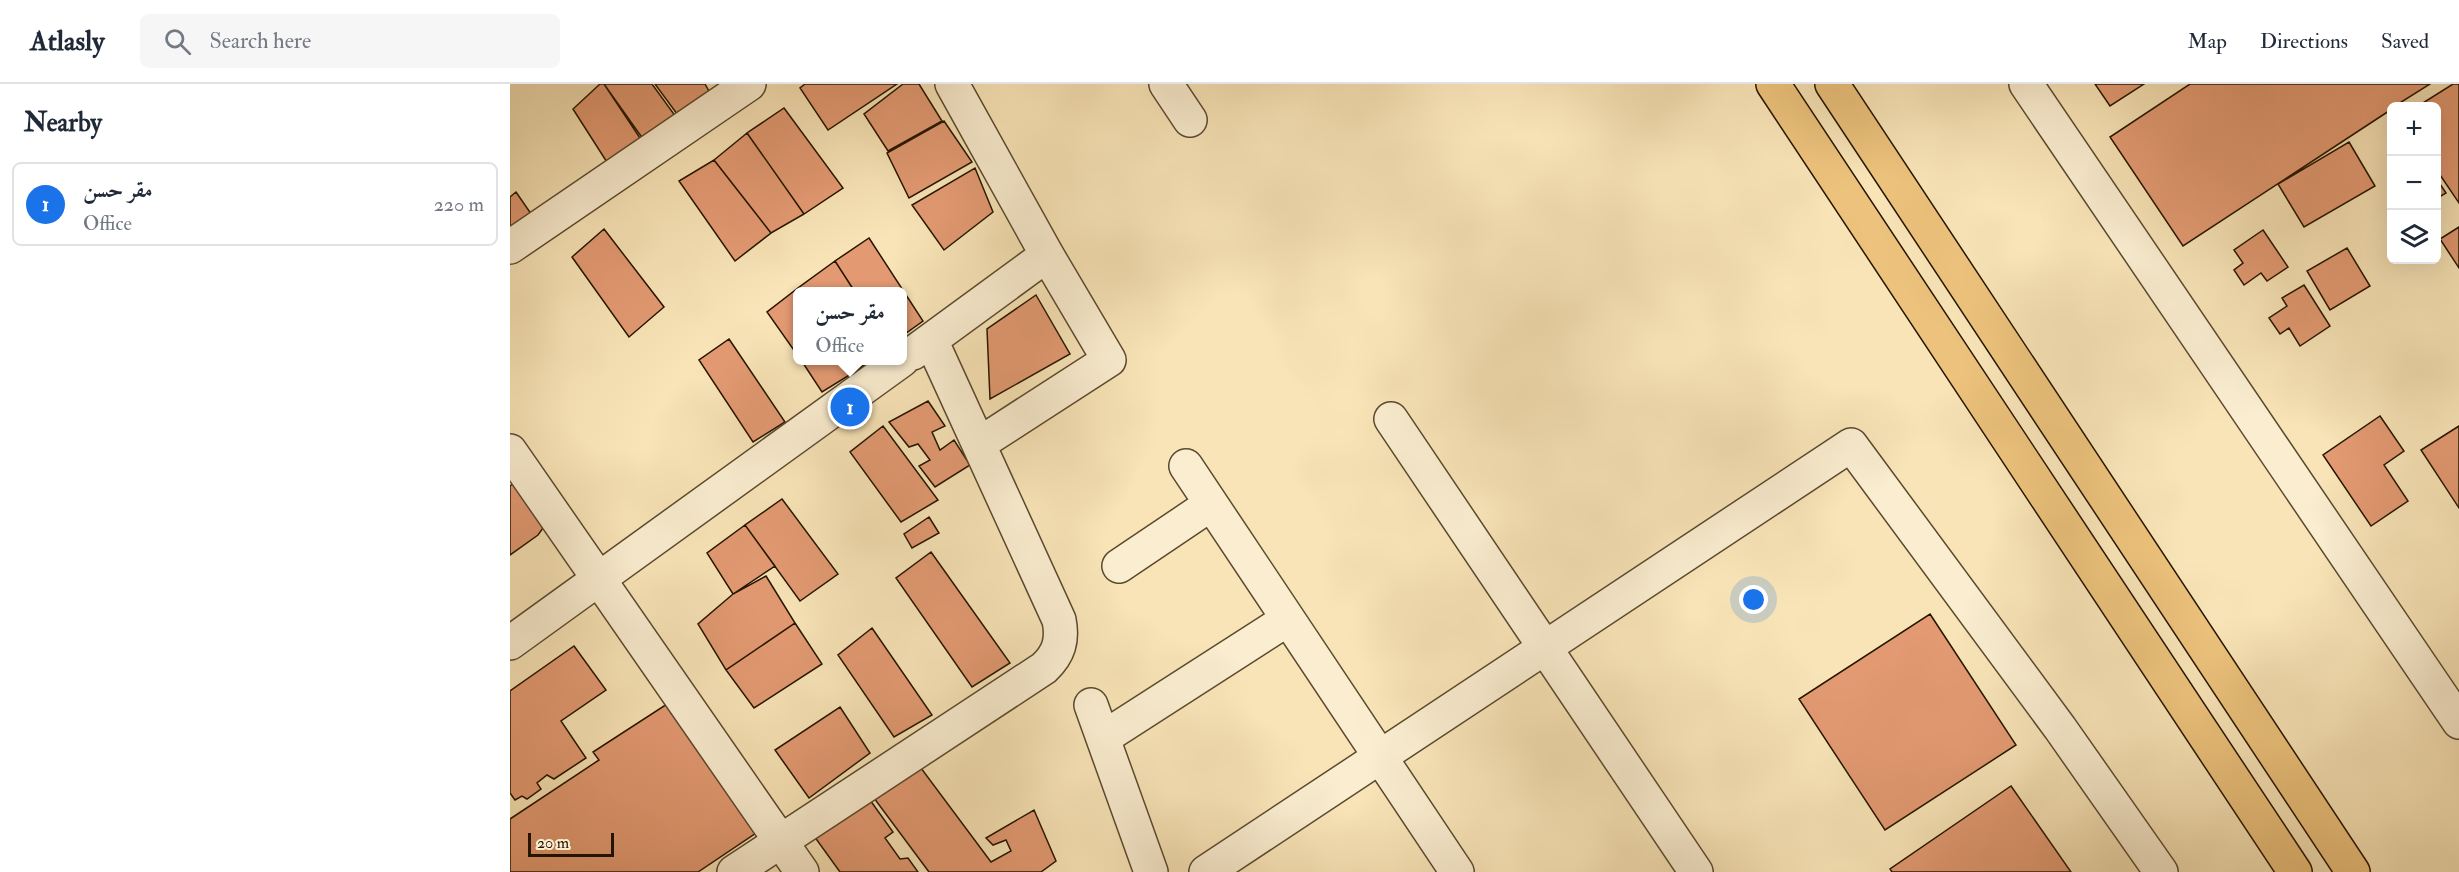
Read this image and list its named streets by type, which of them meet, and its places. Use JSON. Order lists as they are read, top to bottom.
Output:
{
  "scale_bar": "20 m",
  "page": {
    "header": "Atlasly",
    "search": "Search here",
    "nav": ["Map", "Directions", "Saved"],
    "heading": "Nearby",
    "map_buttons": ["+", "−"],
    "list": [
      {
        "mark": "1",
        "name": "مقر حسن",
        "note": "Office",
        "value": "220 m"
      }
    ],
    "popup": ["مقر حسن", "Office"],
    "pins": "1",
    "scale": "20 m"
  }
}
